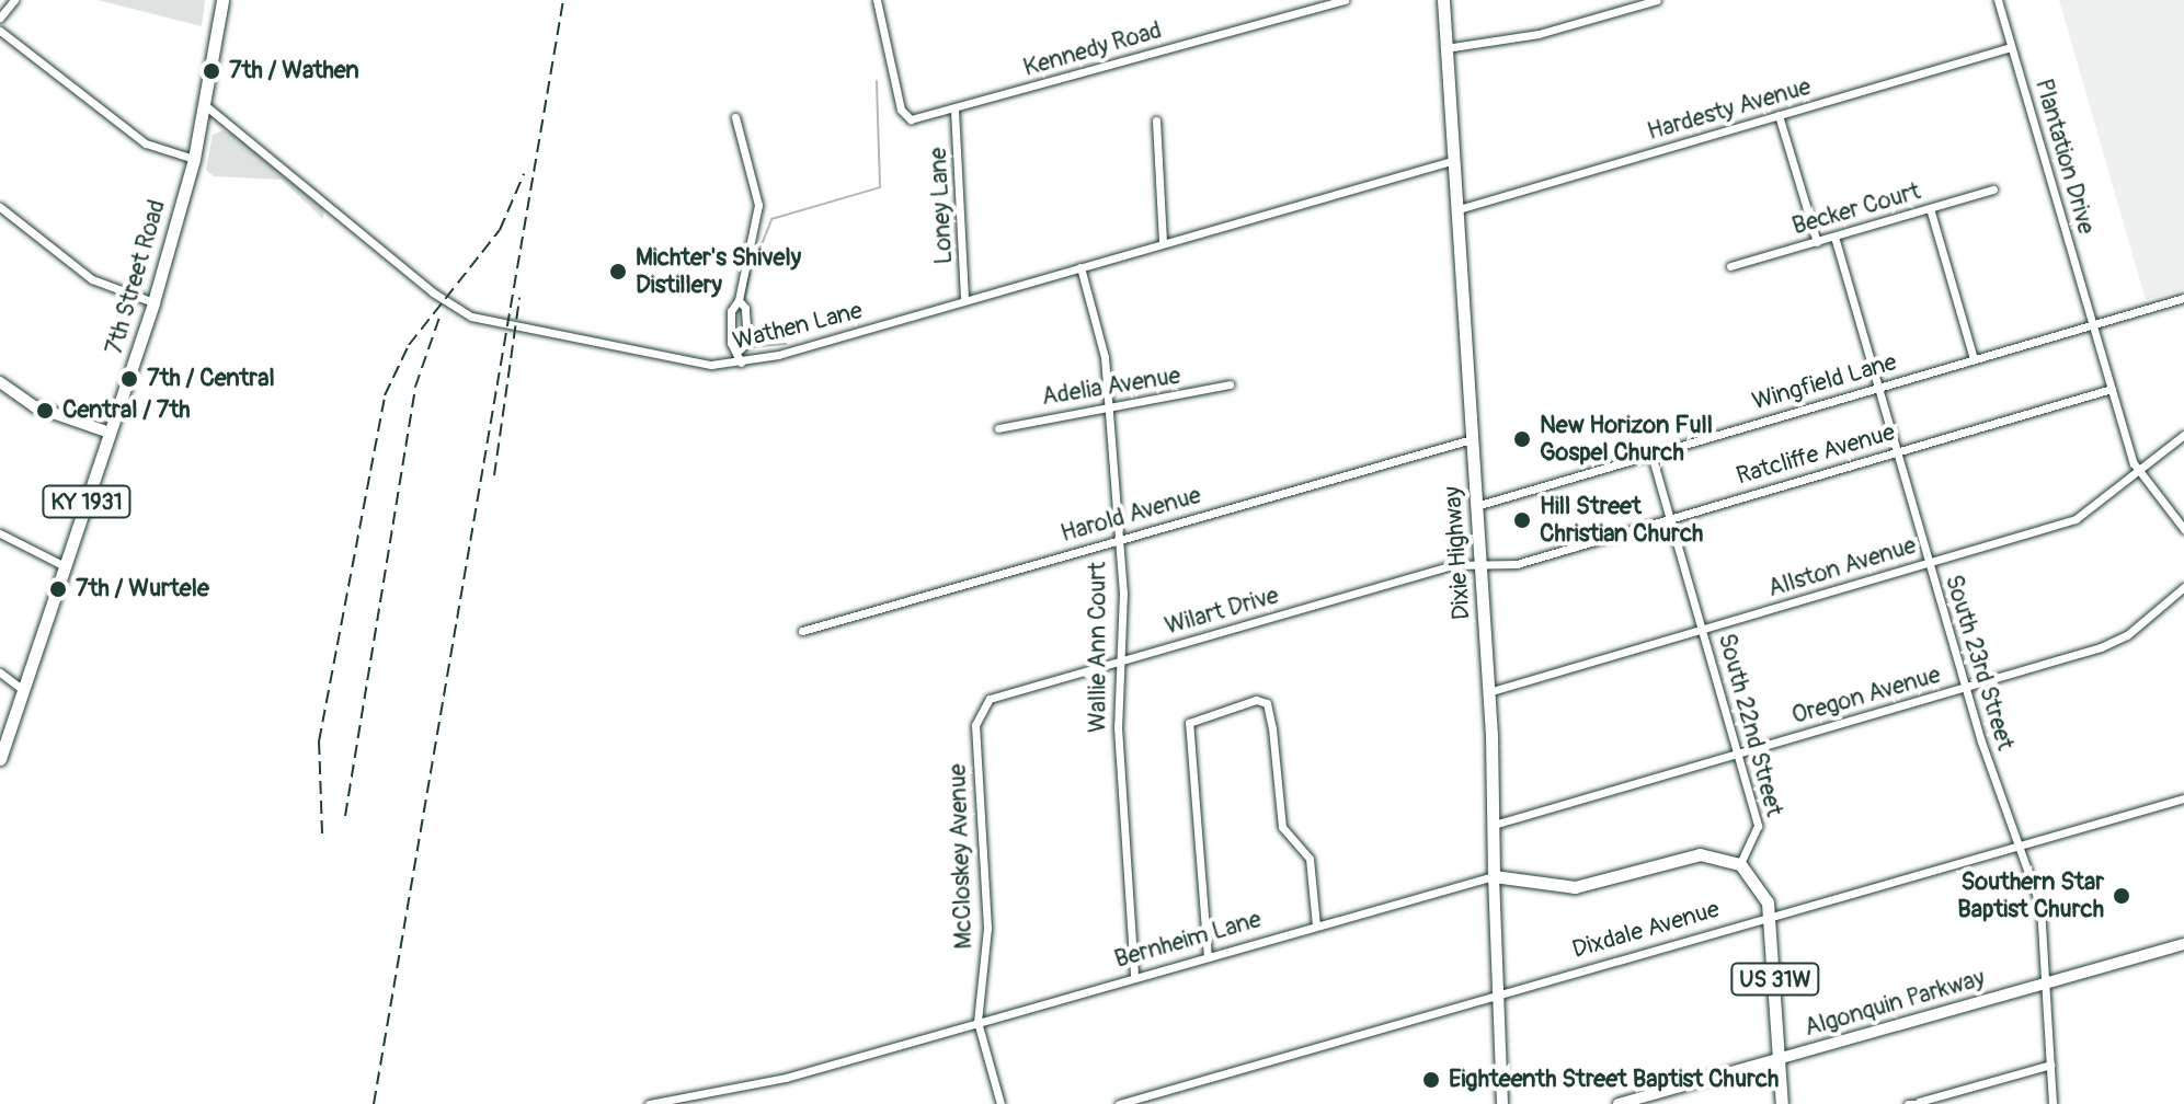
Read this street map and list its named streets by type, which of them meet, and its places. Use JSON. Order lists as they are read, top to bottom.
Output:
{
  "streets": {
    "main road": [
      "7th Street Road",
      "KY 1931",
      "Dixie Highway",
      "Bernheim Lane",
      "US 31W",
      "Algonquin Parkway"
    ],
    "street": [
      "Kennedy Road",
      "Hardesty Avenue",
      "Plantation Drive",
      "Loney Lane",
      "Becker Court",
      "Wathen Lane",
      "Wingfield Lane",
      "Adelia Avenue",
      "Ratcliffe Avenue",
      "Harold Avenue",
      "Allston Avenue",
      "Wilart Drive",
      "Wallie Ann Court",
      "South 23rd Street",
      "Oregon Avenue",
      "South 22nd Street",
      "McCloskey Avenue",
      "Dixdale Avenue"
    ]
  },
  "crossings": [
    ["Kennedy Road", "Loney Lane"],
    ["Hardesty Avenue", "Plantation Drive"],
    ["Hardesty Avenue", "Dixie Highway"],
    ["Plantation Drive", "Wingfield Lane"],
    ["Plantation Drive", "Ratcliffe Avenue"],
    ["Plantation Drive", "Allston Avenue"],
    ["Loney Lane", "Wathen Lane"],
    ["Becker Court", "South 23rd Street"],
    ["7th Street Road", "Wathen Lane"],
    ["Wathen Lane", "Dixie Highway"],
    ["Wathen Lane", "Wallie Ann Court"],
    ["Wingfield Lane", "Dixie Highway"],
    ["Wingfield Lane", "South 23rd Street"],
    ["Wingfield Lane", "South 22nd Street"],
    ["Adelia Avenue", "Wallie Ann Court"],
    ["Ratcliffe Avenue", "Dixie Highway"],
    ["Ratcliffe Avenue", "Wilart Drive"],
    ["Ratcliffe Avenue", "South 23rd Street"],
    ["Ratcliffe Avenue", "South 22nd Street"],
    ["Harold Avenue", "Dixie Highway"],
    ["Harold Avenue", "Wallie Ann Court"],
    ["Dixie Highway", "Allston Avenue"],
    ["Dixie Highway", "Wilart Drive"],
    ["Dixie Highway", "Oregon Avenue"],
    ["Dixie Highway", "Dixdale Avenue"],
    ["Dixie Highway", "Bernheim Lane"],
    ["Allston Avenue", "South 23rd Street"],
    ["Allston Avenue", "South 22nd Street"],
    ["Wilart Drive", "Wallie Ann Court"],
    ["Wilart Drive", "McCloskey Avenue"],
    ["Wallie Ann Court", "Bernheim Lane"],
    ["South 23rd Street", "Oregon Avenue"],
    ["South 23rd Street", "Dixdale Avenue"],
    ["South 23rd Street", "Algonquin Parkway"],
    ["Oregon Avenue", "South 22nd Street"],
    ["South 22nd Street", "Bernheim Lane"],
    ["South 22nd Street", "US 31W"],
    ["McCloskey Avenue", "Bernheim Lane"],
    ["Dixdale Avenue", "US 31W"],
    ["Bernheim Lane", "US 31W"],
    ["US 31W", "Algonquin Parkway"]
  ],
  "places": [
    "7th / Wathen",
    "Michter's Shively Distillery",
    "7th / Central",
    "Central / 7th",
    "New Horizon Full Gospel Church",
    "Hill Street Christian Church",
    "7th / Wurtele",
    "Southern Star Baptist Church",
    "Eighteenth Street Baptist Church"
  ]
}
